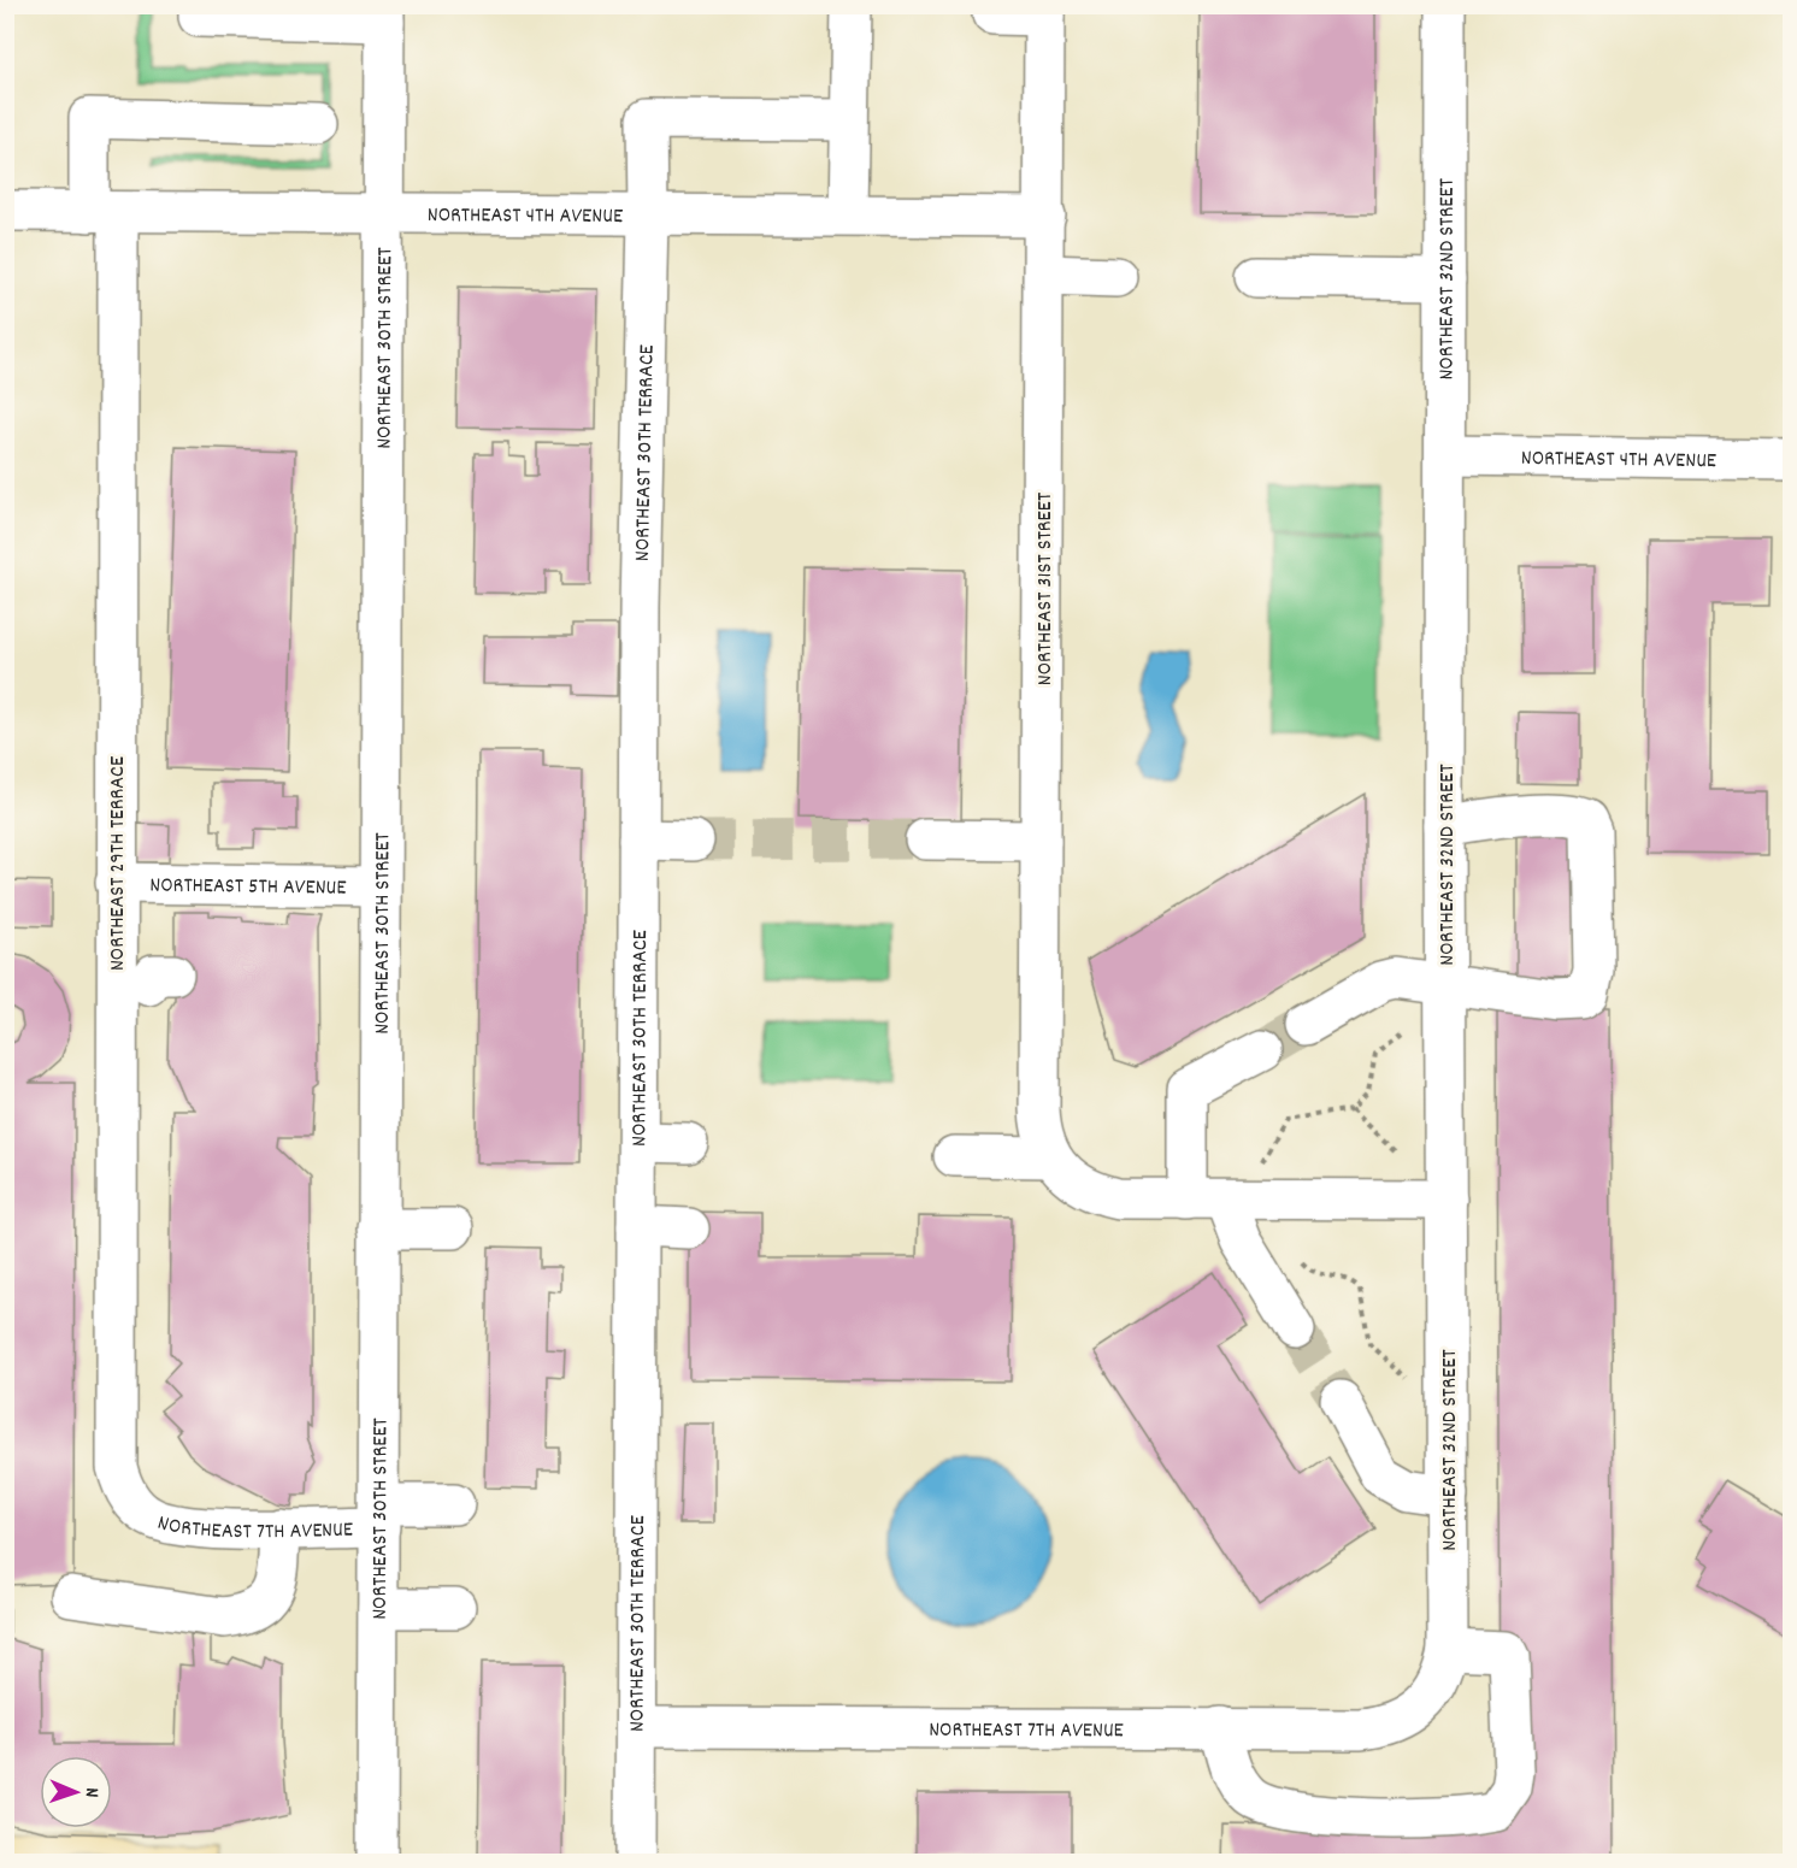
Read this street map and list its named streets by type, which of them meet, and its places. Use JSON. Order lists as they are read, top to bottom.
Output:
{
  "streets": {
    "street": [
      "NORTHEAST 4TH AVENUE",
      "NORTHEAST 32ND STREET",
      "NORTHEAST 30TH STREET",
      "NORTHEAST 30TH TERRACE",
      "NORTHEAST 31ST STREET",
      "NORTHEAST 29TH TERRACE",
      "NORTHEAST 5TH AVENUE",
      "NORTHEAST 7TH AVENUE"
    ]
  },
  "crossings": [
    ["NORTHEAST 4TH AVENUE", "NORTHEAST 32ND STREET"],
    ["NORTHEAST 4TH AVENUE", "NORTHEAST 30TH STREET"],
    ["NORTHEAST 4TH AVENUE", "NORTHEAST 30TH TERRACE"],
    ["NORTHEAST 4TH AVENUE", "NORTHEAST 31ST STREET"],
    ["NORTHEAST 4TH AVENUE", "NORTHEAST 29TH TERRACE"],
    ["NORTHEAST 32ND STREET", "NORTHEAST 7TH AVENUE"],
    ["NORTHEAST 30TH STREET", "NORTHEAST 5TH AVENUE"],
    ["NORTHEAST 30TH STREET", "NORTHEAST 7TH AVENUE"],
    ["NORTHEAST 30TH TERRACE", "NORTHEAST 7TH AVENUE"],
    ["NORTHEAST 29TH TERRACE", "NORTHEAST 5TH AVENUE"],
    ["NORTHEAST 29TH TERRACE", "NORTHEAST 7TH AVENUE"]
  ],
  "north": "right"
}
